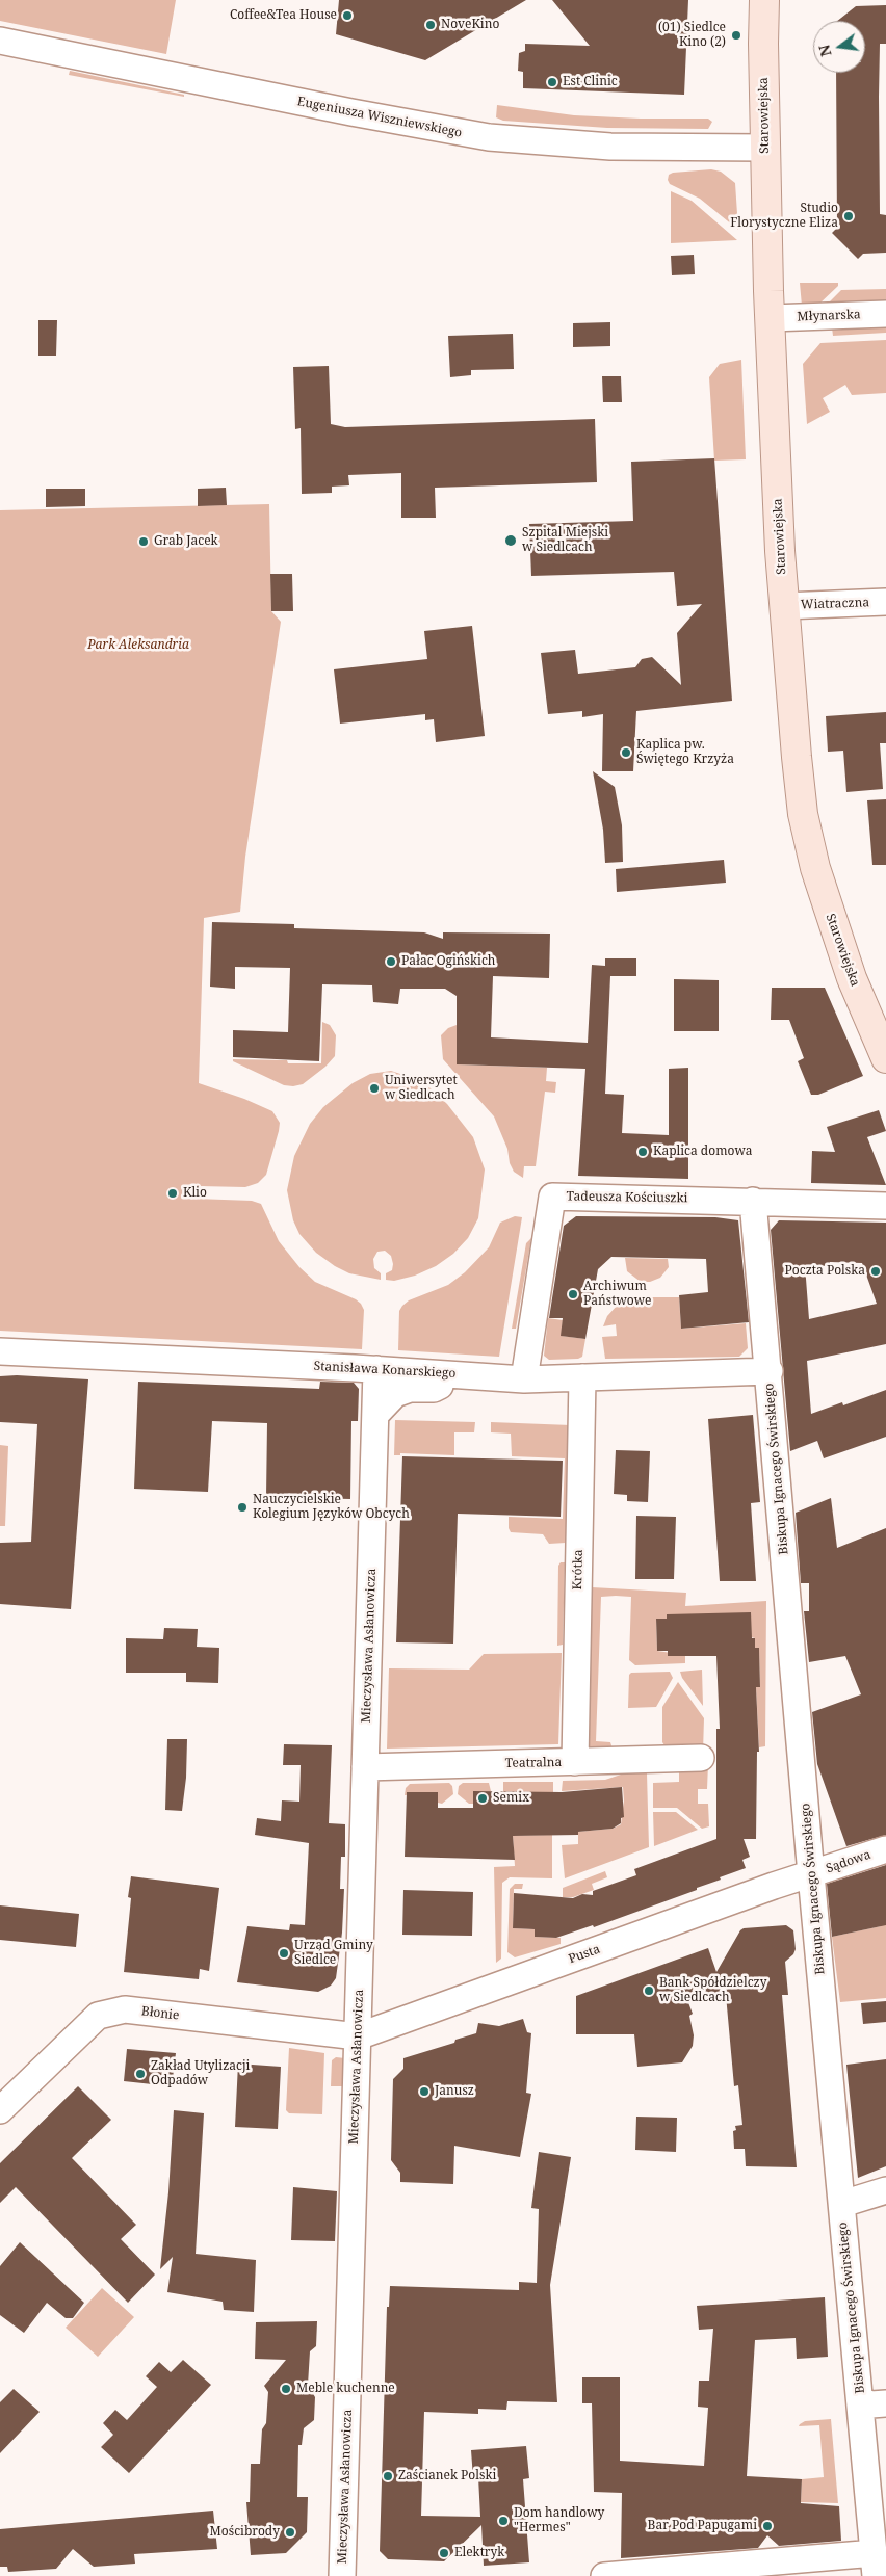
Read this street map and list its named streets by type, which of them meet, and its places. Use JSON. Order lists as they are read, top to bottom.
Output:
{
  "streets": {
    "main road": ["Starowiejska"],
    "street": [
      "Eugeniusza Wiszniewskiego",
      "Młynarska",
      "Wiatraczna",
      "Tadeusza Kościuszki",
      "Stanisława Konarskiego",
      "Biskupa Ignacego Świrskiego",
      "Krótka",
      "Mieczysława Asłanowicza",
      "Teatralna",
      "Sądowa",
      "Pusta",
      "Błonie"
    ]
  },
  "crossings": [
    ["Starowiejska", "Eugeniusza Wiszniewskiego"],
    ["Starowiejska", "Młynarska"],
    ["Starowiejska", "Wiatraczna"],
    ["Tadeusza Kościuszki", "Stanisława Konarskiego"],
    ["Tadeusza Kościuszki", "Biskupa Ignacego Świrskiego"],
    ["Stanisława Konarskiego", "Biskupa Ignacego Świrskiego"],
    ["Stanisława Konarskiego", "Krótka"],
    ["Stanisława Konarskiego", "Mieczysława Asłanowicza"],
    ["Biskupa Ignacego Świrskiego", "Sądowa"],
    ["Biskupa Ignacego Świrskiego", "Pusta"],
    ["Krótka", "Teatralna"],
    ["Mieczysława Asłanowicza", "Teatralna"],
    ["Mieczysława Asłanowicza", "Pusta"],
    ["Mieczysława Asłanowicza", "Błonie"],
    ["Sądowa", "Pusta"],
    ["Pusta", "Błonie"]
  ],
  "parks": ["Park Aleksandria"],
  "places": [
    "Coffee&Tea House",
    "NoveKino",
    "(01) Siedlce Kino (2)",
    "Est Clinic",
    "Studio Florystyczne Eliza",
    "Szpital Miejski w Siedlcach",
    "Grab Jacek",
    "Kaplica pw. Świętego Krzyża",
    "Pałac Ogińskich",
    "Uniwersytet w Siedlcach",
    "Kaplica domowa",
    "Klio",
    "Poczta Polska",
    "Archiwum Państwowe",
    "Nauczycielskie Kolegium Języków Obcych",
    "Semix",
    "Urząd Gminy Siedlce",
    "Bank Spółdzielczy w Siedlcach",
    "Zakład Utylizacji Odpadów",
    "Janusz",
    "Meble kuchenne",
    "Zaścianek Polski",
    "Dom handlowy \"Hermes\"",
    "Bar Pod Papugami",
    "Mościbrody",
    "Elektryk"
  ],
  "north": "left"
}
